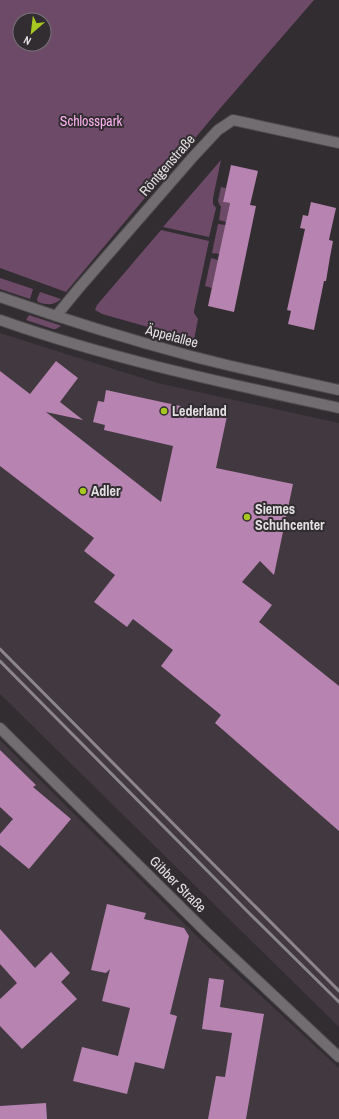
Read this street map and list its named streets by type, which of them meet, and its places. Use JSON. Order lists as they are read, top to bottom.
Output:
{
  "streets": {
    "street": ["Röntgenstraße", "Äppelallee", "Gibber Straße"]
  },
  "crossings": [
    ["Röntgenstraße", "Äppelallee"]
  ],
  "parks": ["Schlosspark"],
  "places": ["Lederland", "Adler", "Siemes Schuhcenter"],
  "north": "bottom left"
}
